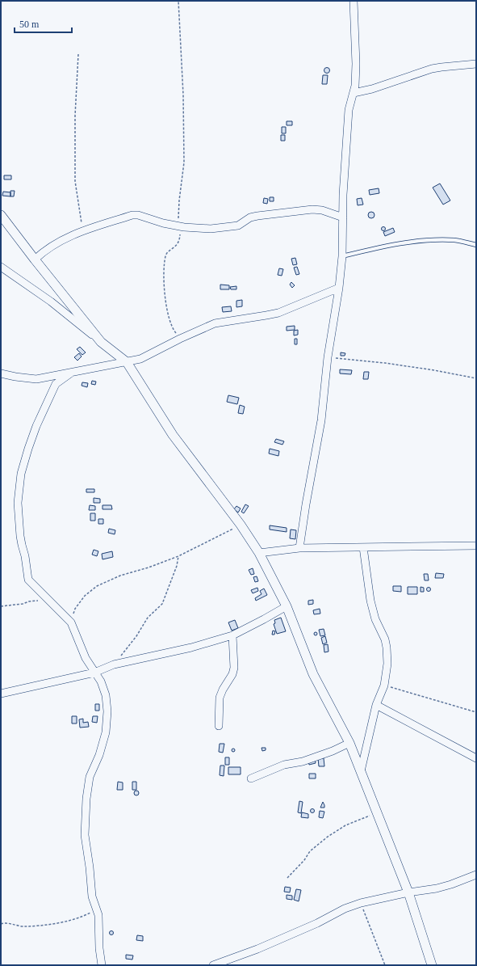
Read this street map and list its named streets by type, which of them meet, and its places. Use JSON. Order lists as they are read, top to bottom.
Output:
{
  "scale_bar": "50 m"
}
